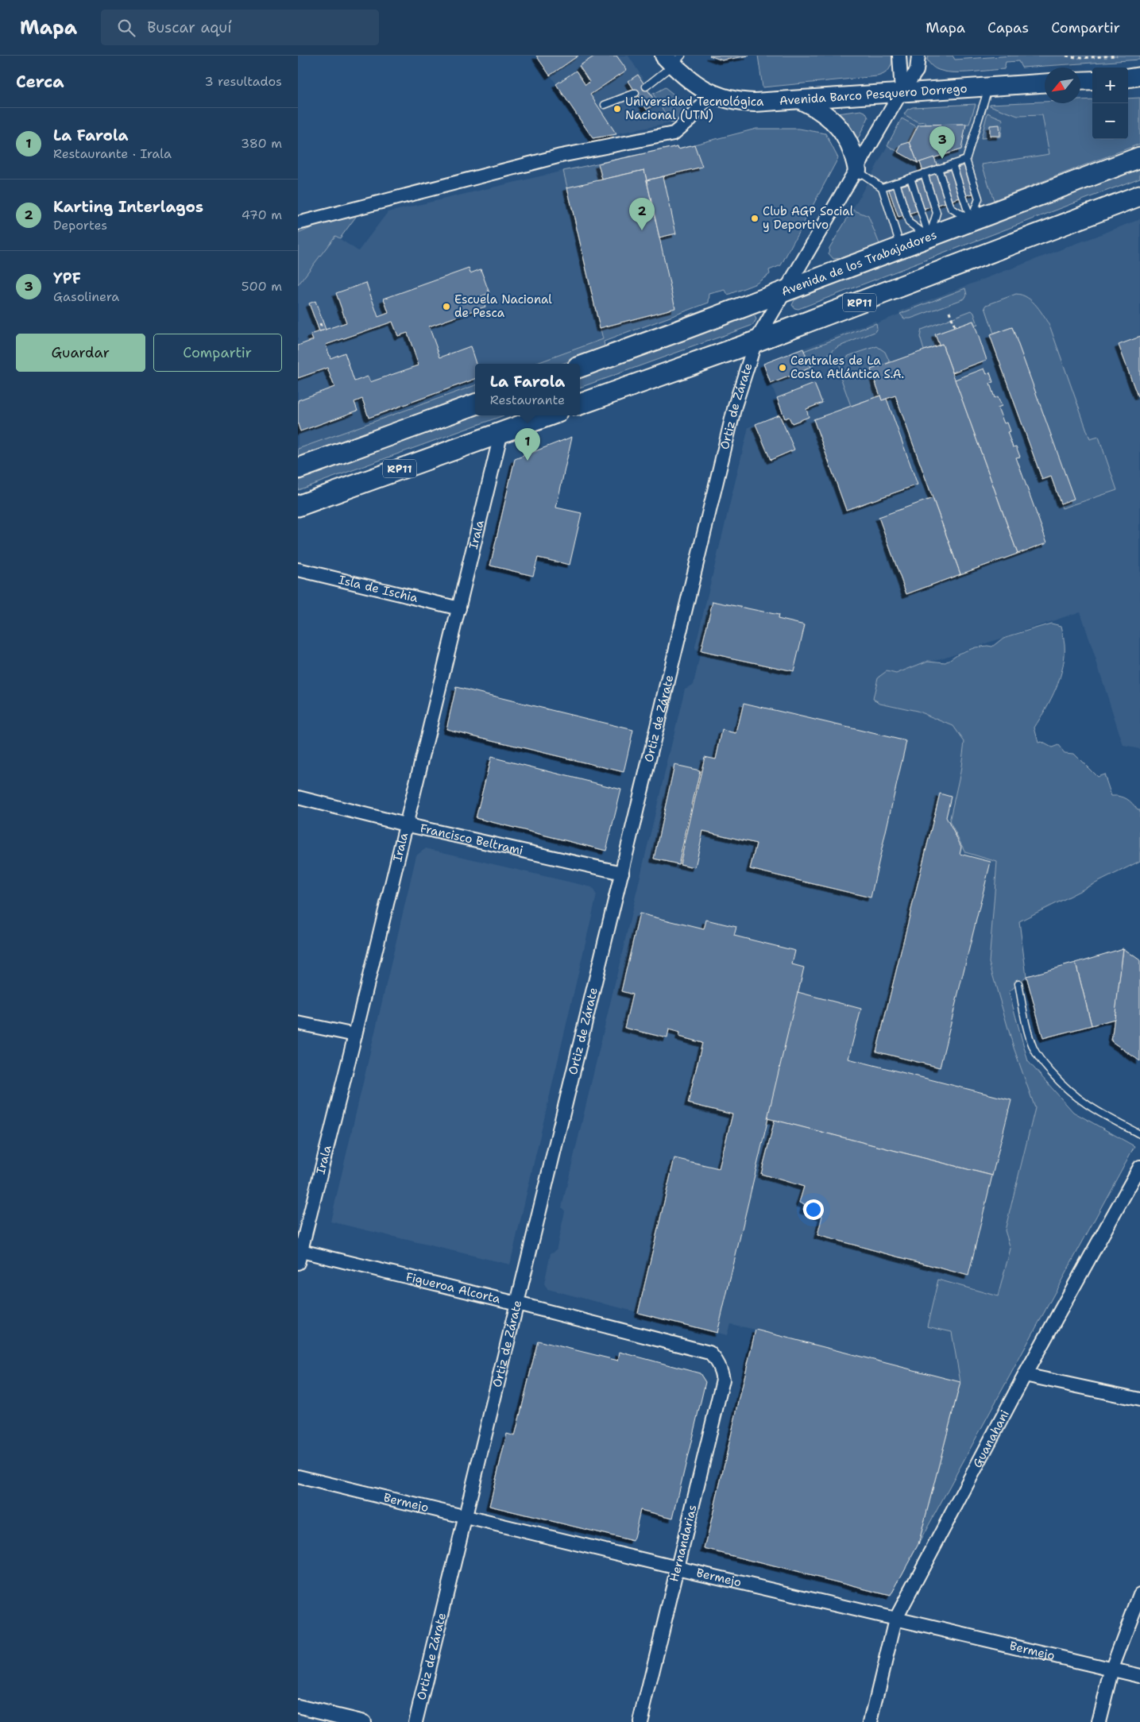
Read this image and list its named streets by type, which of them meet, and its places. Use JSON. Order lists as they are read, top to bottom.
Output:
{
  "streets": {
    "main road": ["Avenida Barco Pesquero Dorrego", "Avenida de los Trabajadores", "RP11"],
    "street": [
      "Ortiz de Zárate",
      "Irala",
      "Isla de Ischia",
      "Francisco Beltrami",
      "Figueroa Alcorta",
      "Guanahani",
      "Bermejo",
      "Hernandarias"
    ]
  },
  "crossings": [
    ["Avenida Barco Pesquero Dorrego", "Ortiz de Zárate"],
    ["Avenida de los Trabajadores", "Ortiz de Zárate"],
    ["RP11", "Ortiz de Zárate"],
    ["RP11", "Irala"],
    ["Ortiz de Zárate", "Francisco Beltrami"],
    ["Ortiz de Zárate", "Figueroa Alcorta"],
    ["Ortiz de Zárate", "Bermejo"],
    ["Irala", "Isla de Ischia"],
    ["Irala", "Francisco Beltrami"],
    ["Irala", "Figueroa Alcorta"],
    ["Figueroa Alcorta", "Hernandarias"],
    ["Guanahani", "Bermejo"],
    ["Bermejo", "Hernandarias"]
  ],
  "places": [
    "Universidad Tecnológica Nacional (UTN)",
    "Club AGP Social y Deportivo",
    "Escuela Nacional de Pesca",
    "Centrales de La Costa Atlántica S.A."
  ],
  "north": "bottom left",
  "page": {
    "header": "Mapa",
    "search": "Buscar aquí",
    "nav": ["Mapa", "Capas", "Compartir"],
    "heading": ["Cerca", "3 resultados"],
    "map_buttons": ["+", "−"],
    "list": [
      {
        "mark": "1",
        "name": "La Farola",
        "note": "Restaurante · Irala",
        "value": "380 m"
      },
      {
        "mark": "2",
        "name": "Karting Interlagos",
        "note": "Deportes",
        "value": "470 m"
      },
      {
        "mark": "3",
        "name": "YPF",
        "note": "Gasolinera",
        "value": "500 m"
      }
    ],
    "pins": ["3", "2", "1"],
    "buttons": ["Guardar", "Compartir"],
    "popup": ["La Farola", "Restaurante"]
  }
}
